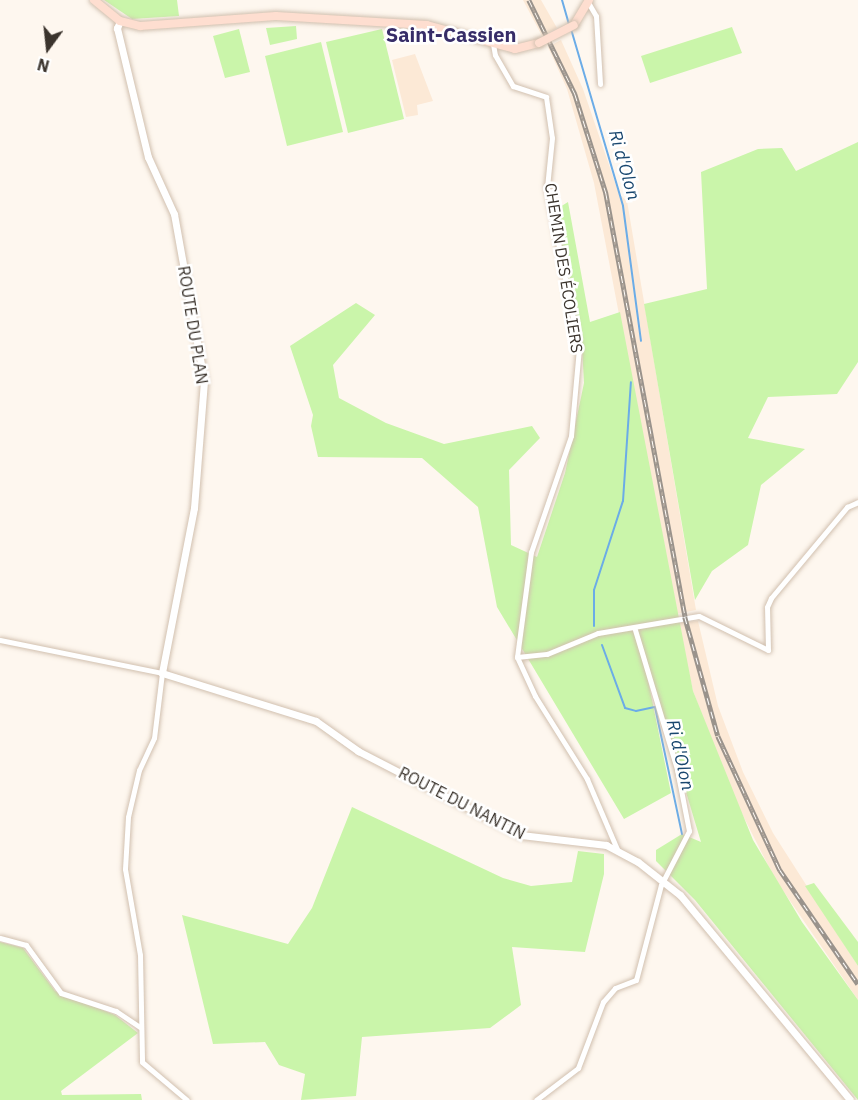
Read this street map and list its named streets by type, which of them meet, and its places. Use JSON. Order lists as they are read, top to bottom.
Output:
{
  "streets": {
    "street": ["CHEMIN DES ÉCOLIERS", "ROUTE DU PLAN", "ROUTE DU NANTIN"]
  },
  "crossings": [
    ["ROUTE DU PLAN", "ROUTE DU NANTIN"]
  ],
  "districts": ["Saint-Cassien"],
  "water": ["Ri d'Olon"],
  "north": "bottom"
}
